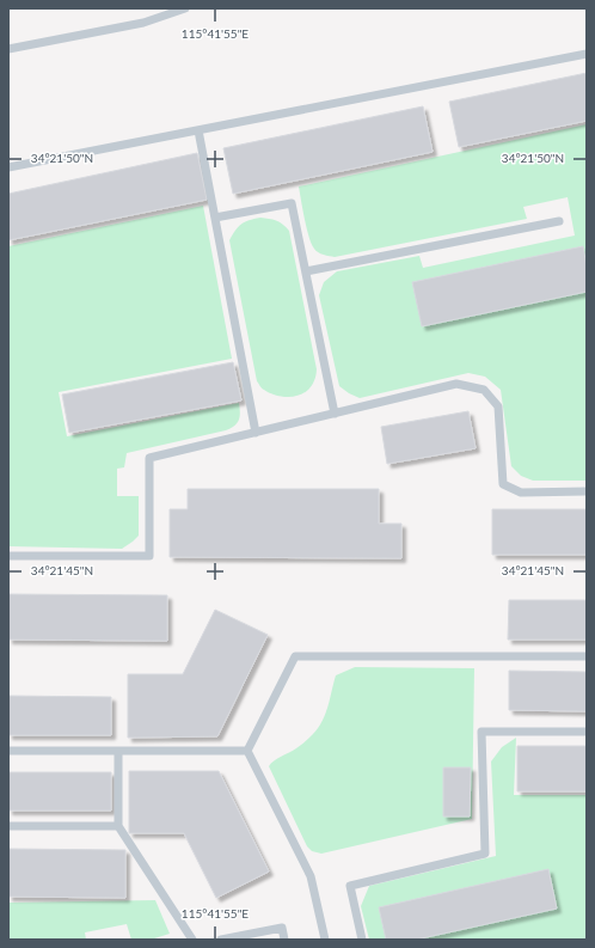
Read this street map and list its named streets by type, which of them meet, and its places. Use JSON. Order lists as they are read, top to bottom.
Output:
{
  "coordinates": ["115°41'55\"E", "34°21'50\"N", "34°21'45\"N"]
}
